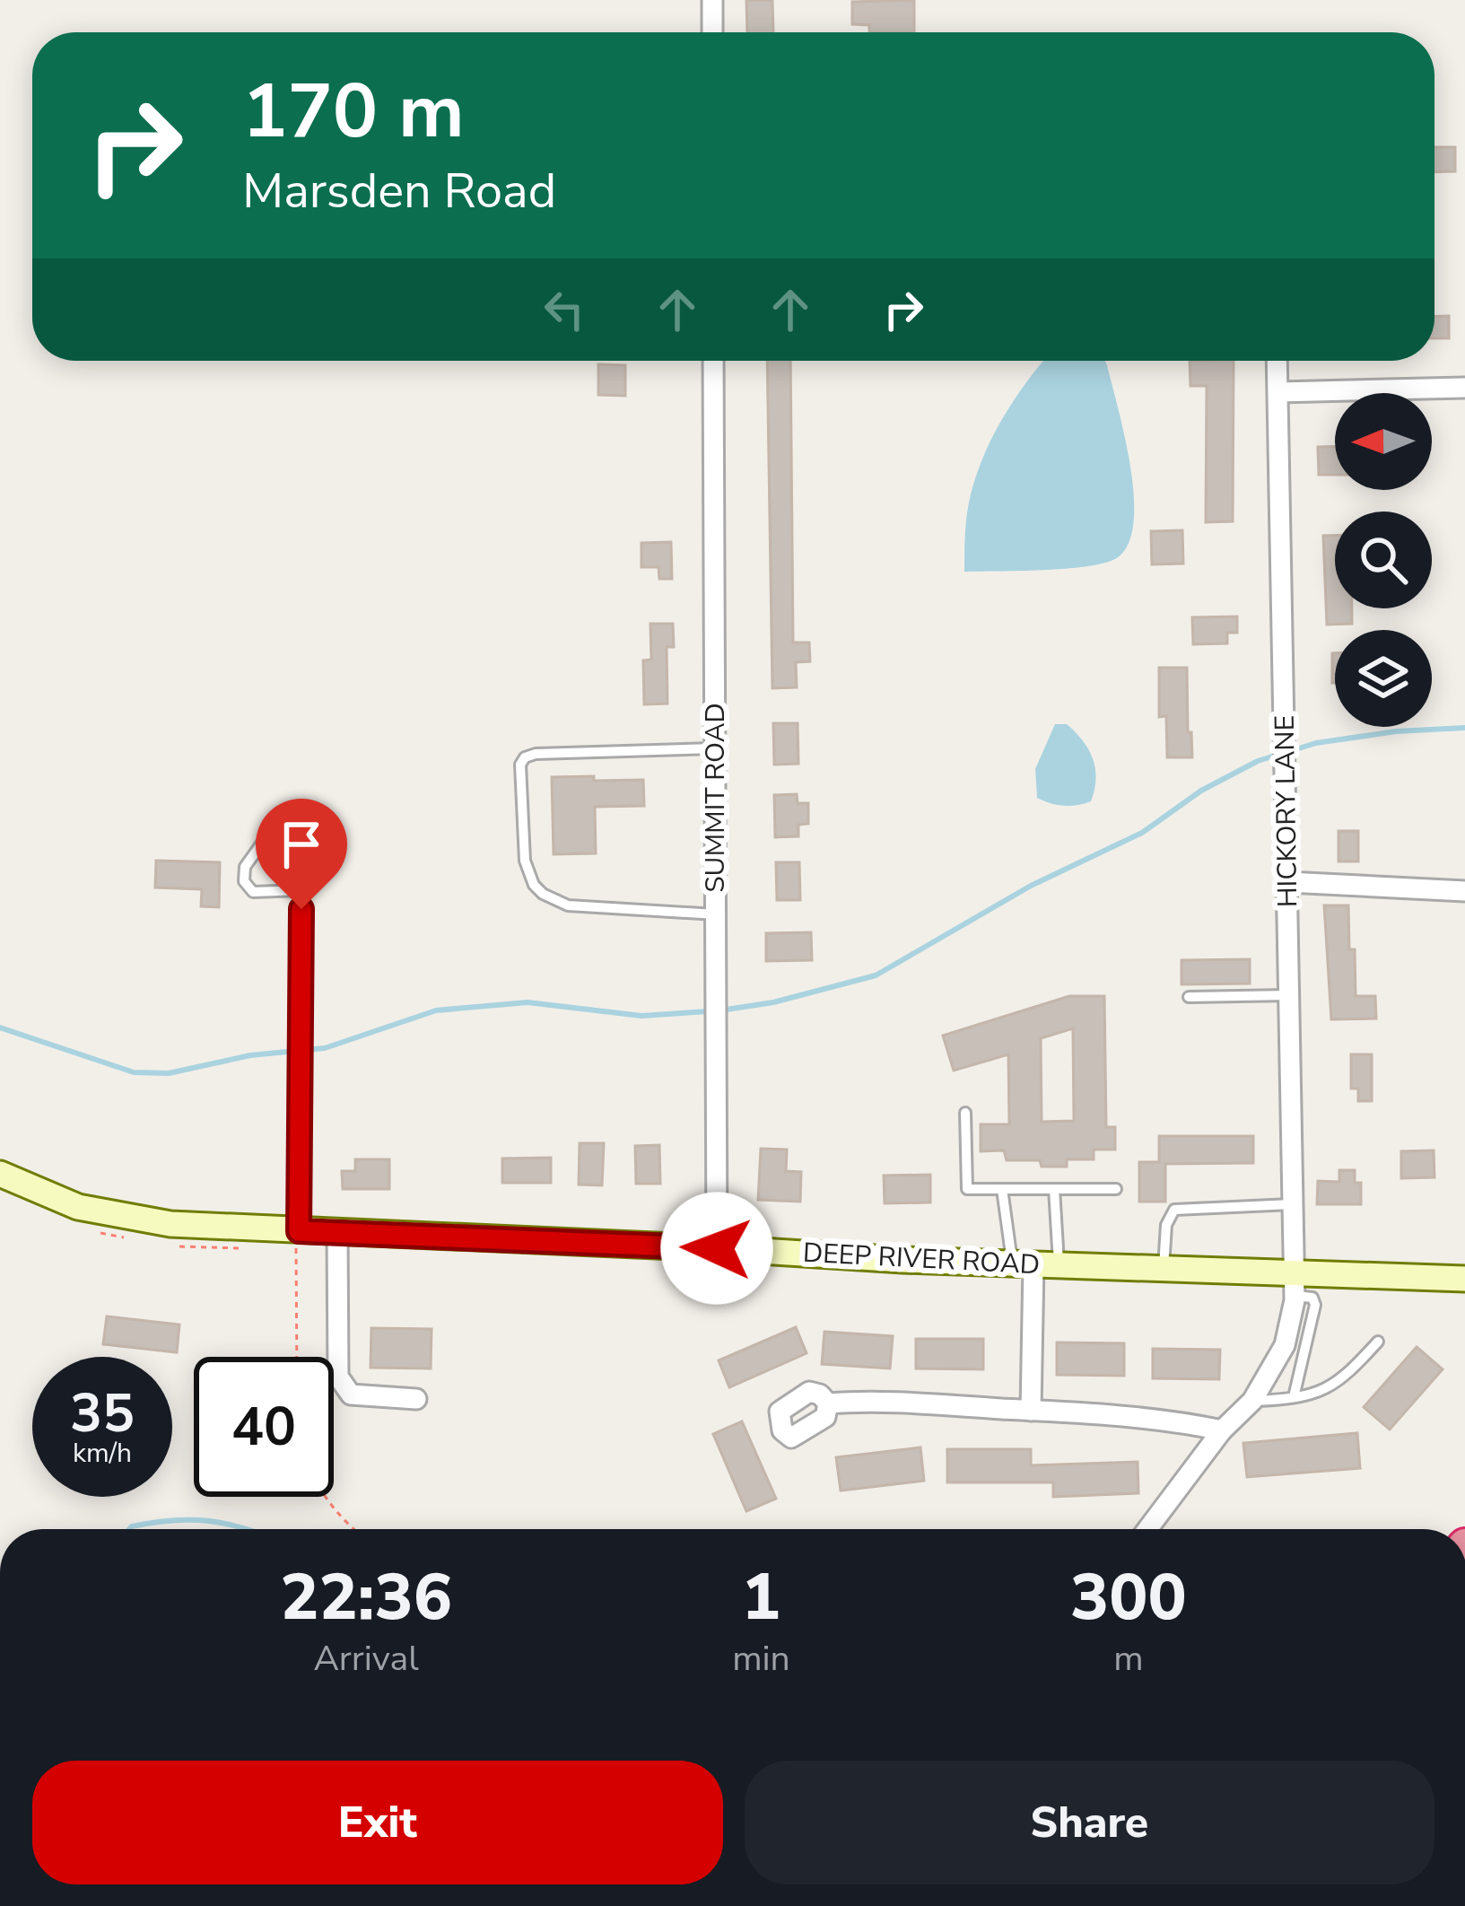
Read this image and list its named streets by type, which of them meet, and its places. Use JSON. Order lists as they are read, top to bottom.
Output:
{
  "streets": {
    "street": ["SUMMIT ROAD", "HICKORY LANE", "DEEP RIVER ROAD"]
  },
  "crossings": [
    ["SUMMIT ROAD", "DEEP RIVER ROAD"],
    ["HICKORY LANE", "DEEP RIVER ROAD"]
  ],
  "north": "left",
  "page": {
    "turn": ["170 m", "Marsden Road"],
    "speed": "35 km/h",
    "limit": "40",
    "eta": [
      "22:36",
      "Arrival",
      "1",
      "min",
      "300",
      "m"
    ],
    "buttons": ["Exit", "Share"]
  }
}
